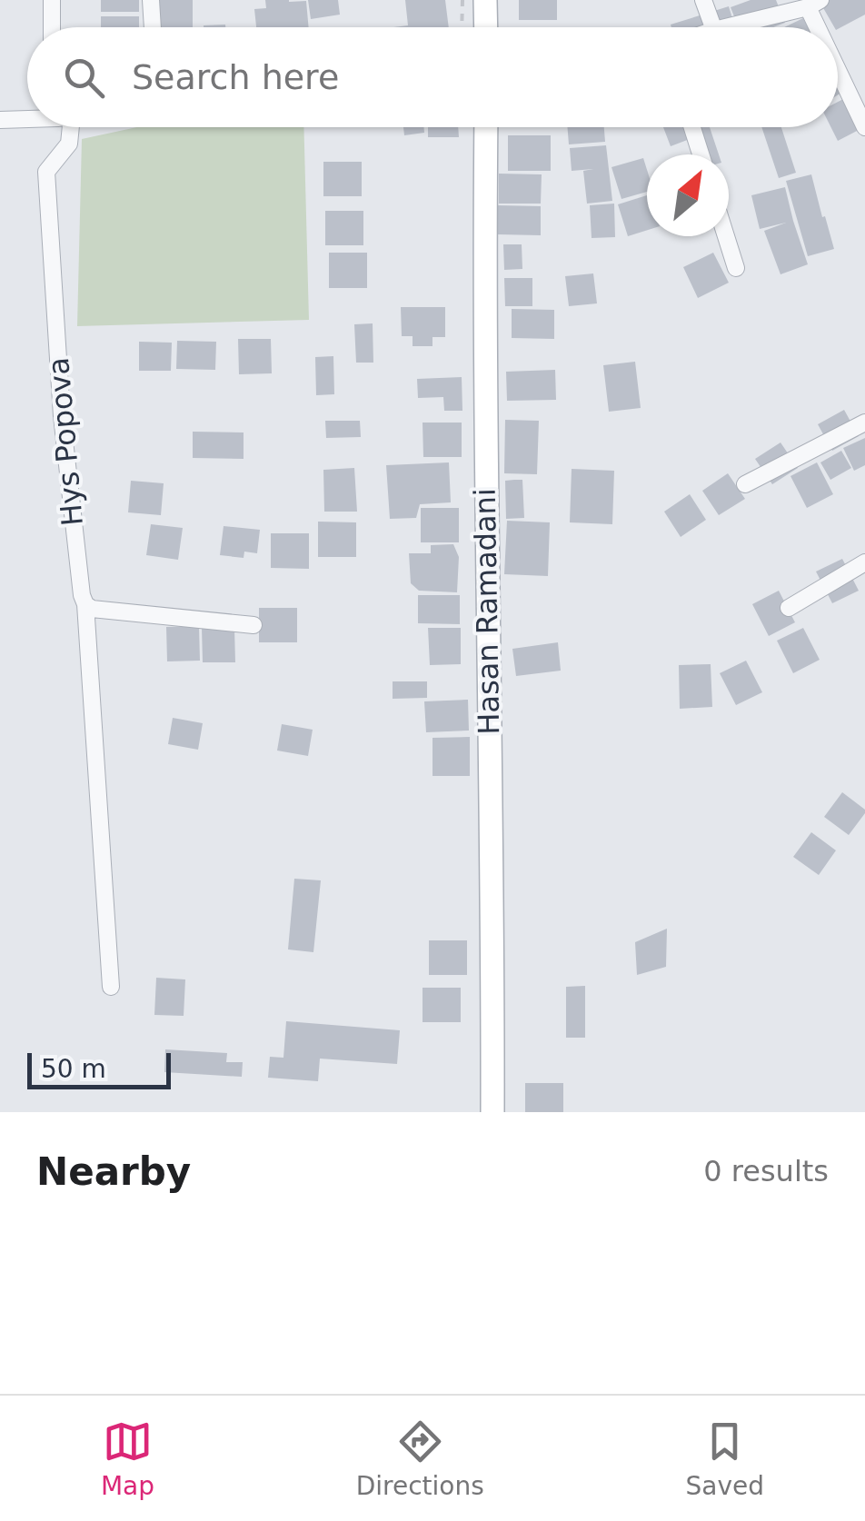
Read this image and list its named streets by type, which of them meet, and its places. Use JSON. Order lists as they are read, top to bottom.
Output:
{
  "streets": {
    "main road": ["Hasan Ramadani"],
    "street": ["Hys Popova"]
  },
  "scale_bar": "50 m",
  "north": "top right",
  "page": {
    "search": "Search here",
    "scale": "50 m",
    "heading": ["Nearby", "0 results"],
    "nav": ["Map", "Directions", "Saved"]
  }
}
